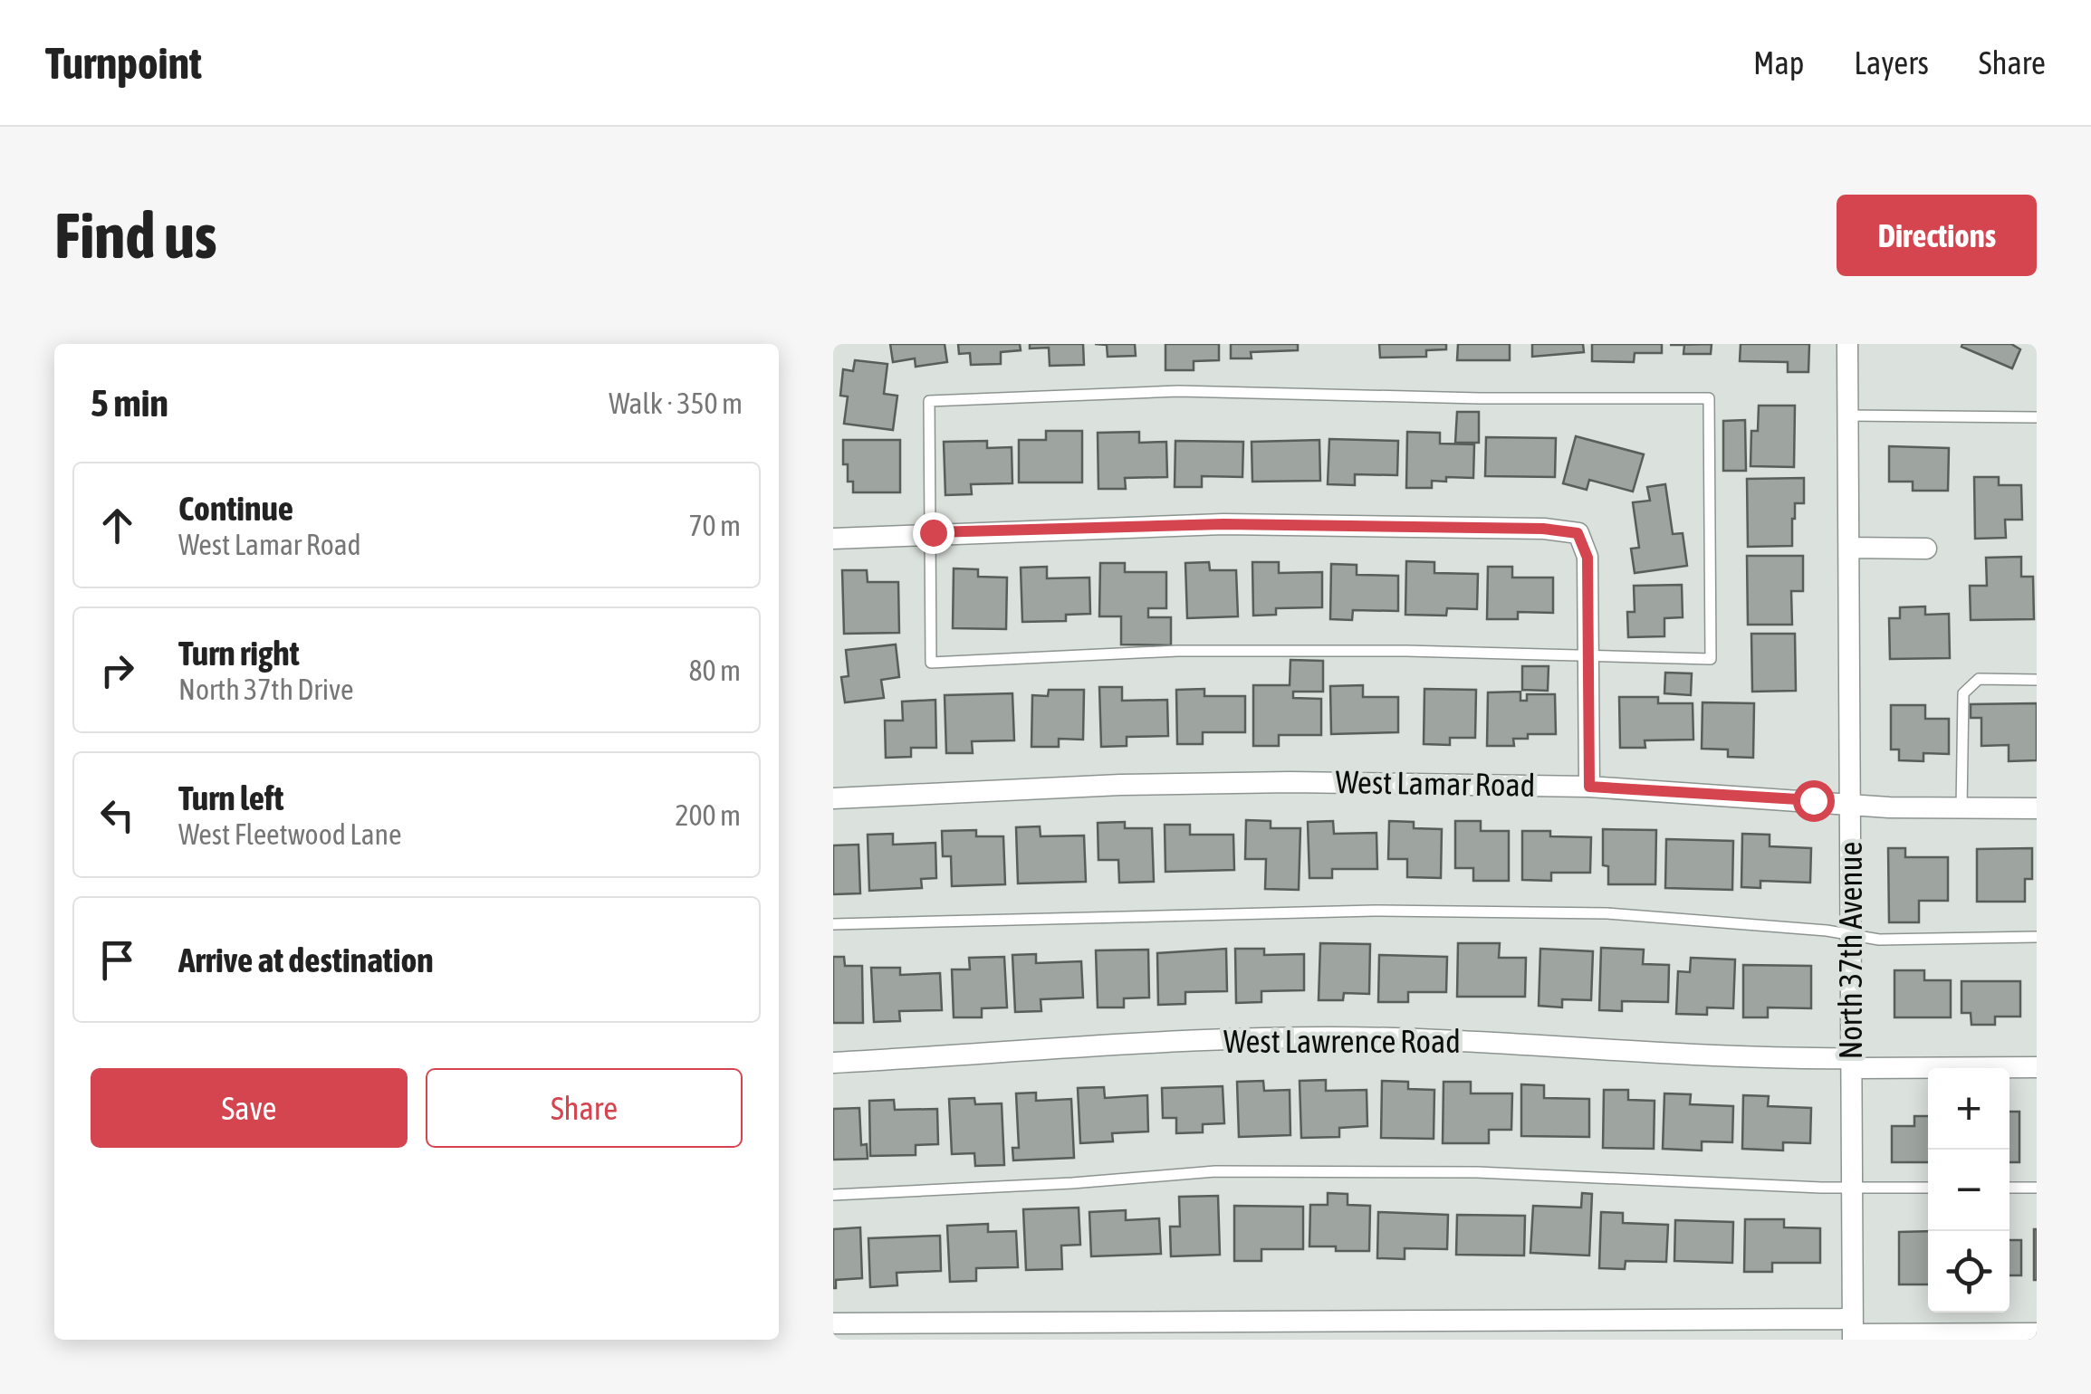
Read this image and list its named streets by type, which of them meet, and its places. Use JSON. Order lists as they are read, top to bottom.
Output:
{
  "streets": {
    "street": ["West Lamar Road", "North 37th Avenue", "West Lawrence Road"]
  },
  "crossings": [
    ["West Lamar Road", "North 37th Avenue"],
    ["North 37th Avenue", "West Lawrence Road"]
  ],
  "page": {
    "header": "Turnpoint",
    "nav": ["Map", "Layers", "Share"],
    "buttons": [
      "Directions",
      ["Save", "Share"]
    ],
    "title": "Find us",
    "heading": ["5 min", "Walk · 350 m"],
    "list": [
      ["Continue", "West Lamar Road", "70 m"],
      ["Turn right", "North 37th Drive", "80 m"],
      ["Turn left", "West Fleetwood Lane", "200 m"],
      "Arrive at destination"
    ],
    "map_buttons": ["+", "−"]
  }
}
